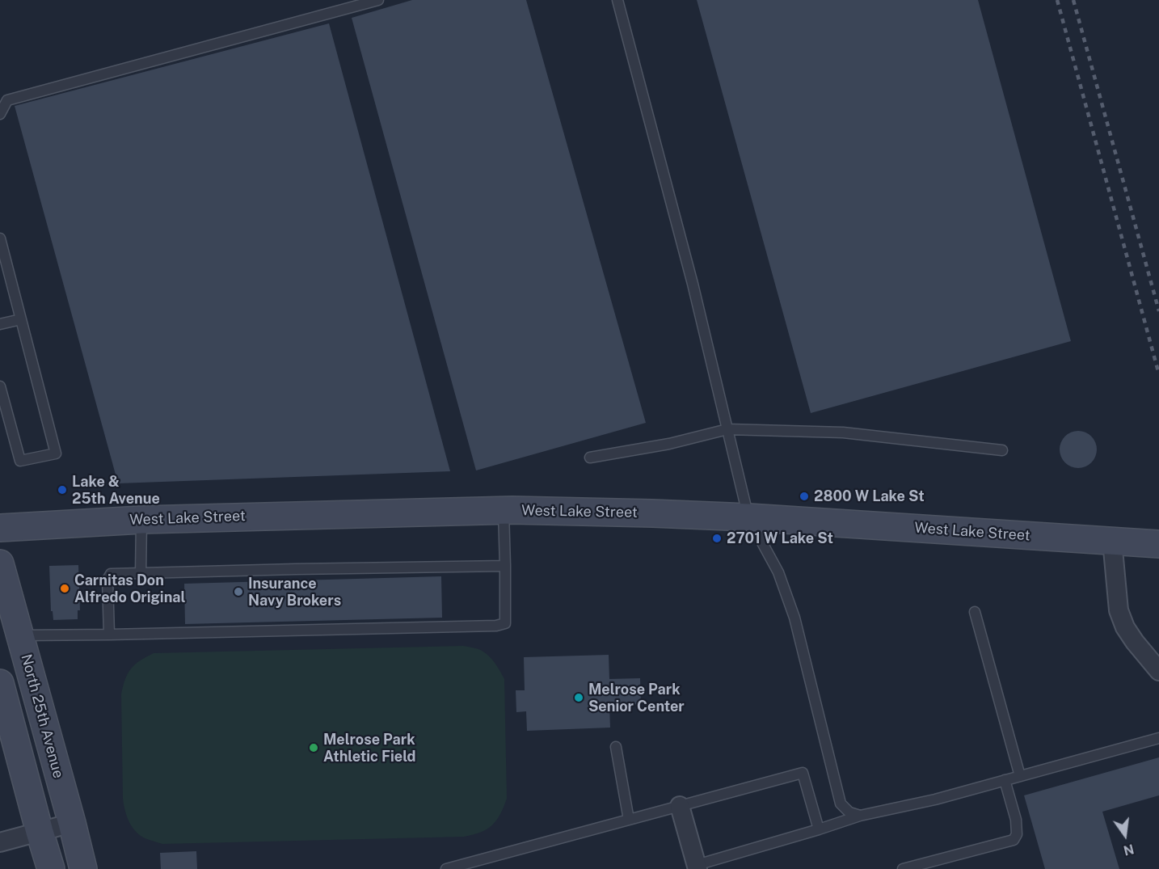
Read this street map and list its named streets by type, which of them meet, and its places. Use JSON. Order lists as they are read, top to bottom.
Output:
{
  "streets": {
    "main road": ["West Lake Street", "North 25th Avenue"]
  },
  "places": [
    "Lake & 25th Avenue",
    "2800 W Lake St",
    "2701 W Lake St",
    "Carnitas Don Alfredo Original",
    "Insurance Navy Brokers",
    "Melrose Park Senior Center",
    "Melrose Park Athletic Field"
  ],
  "north": "bottom"
}
